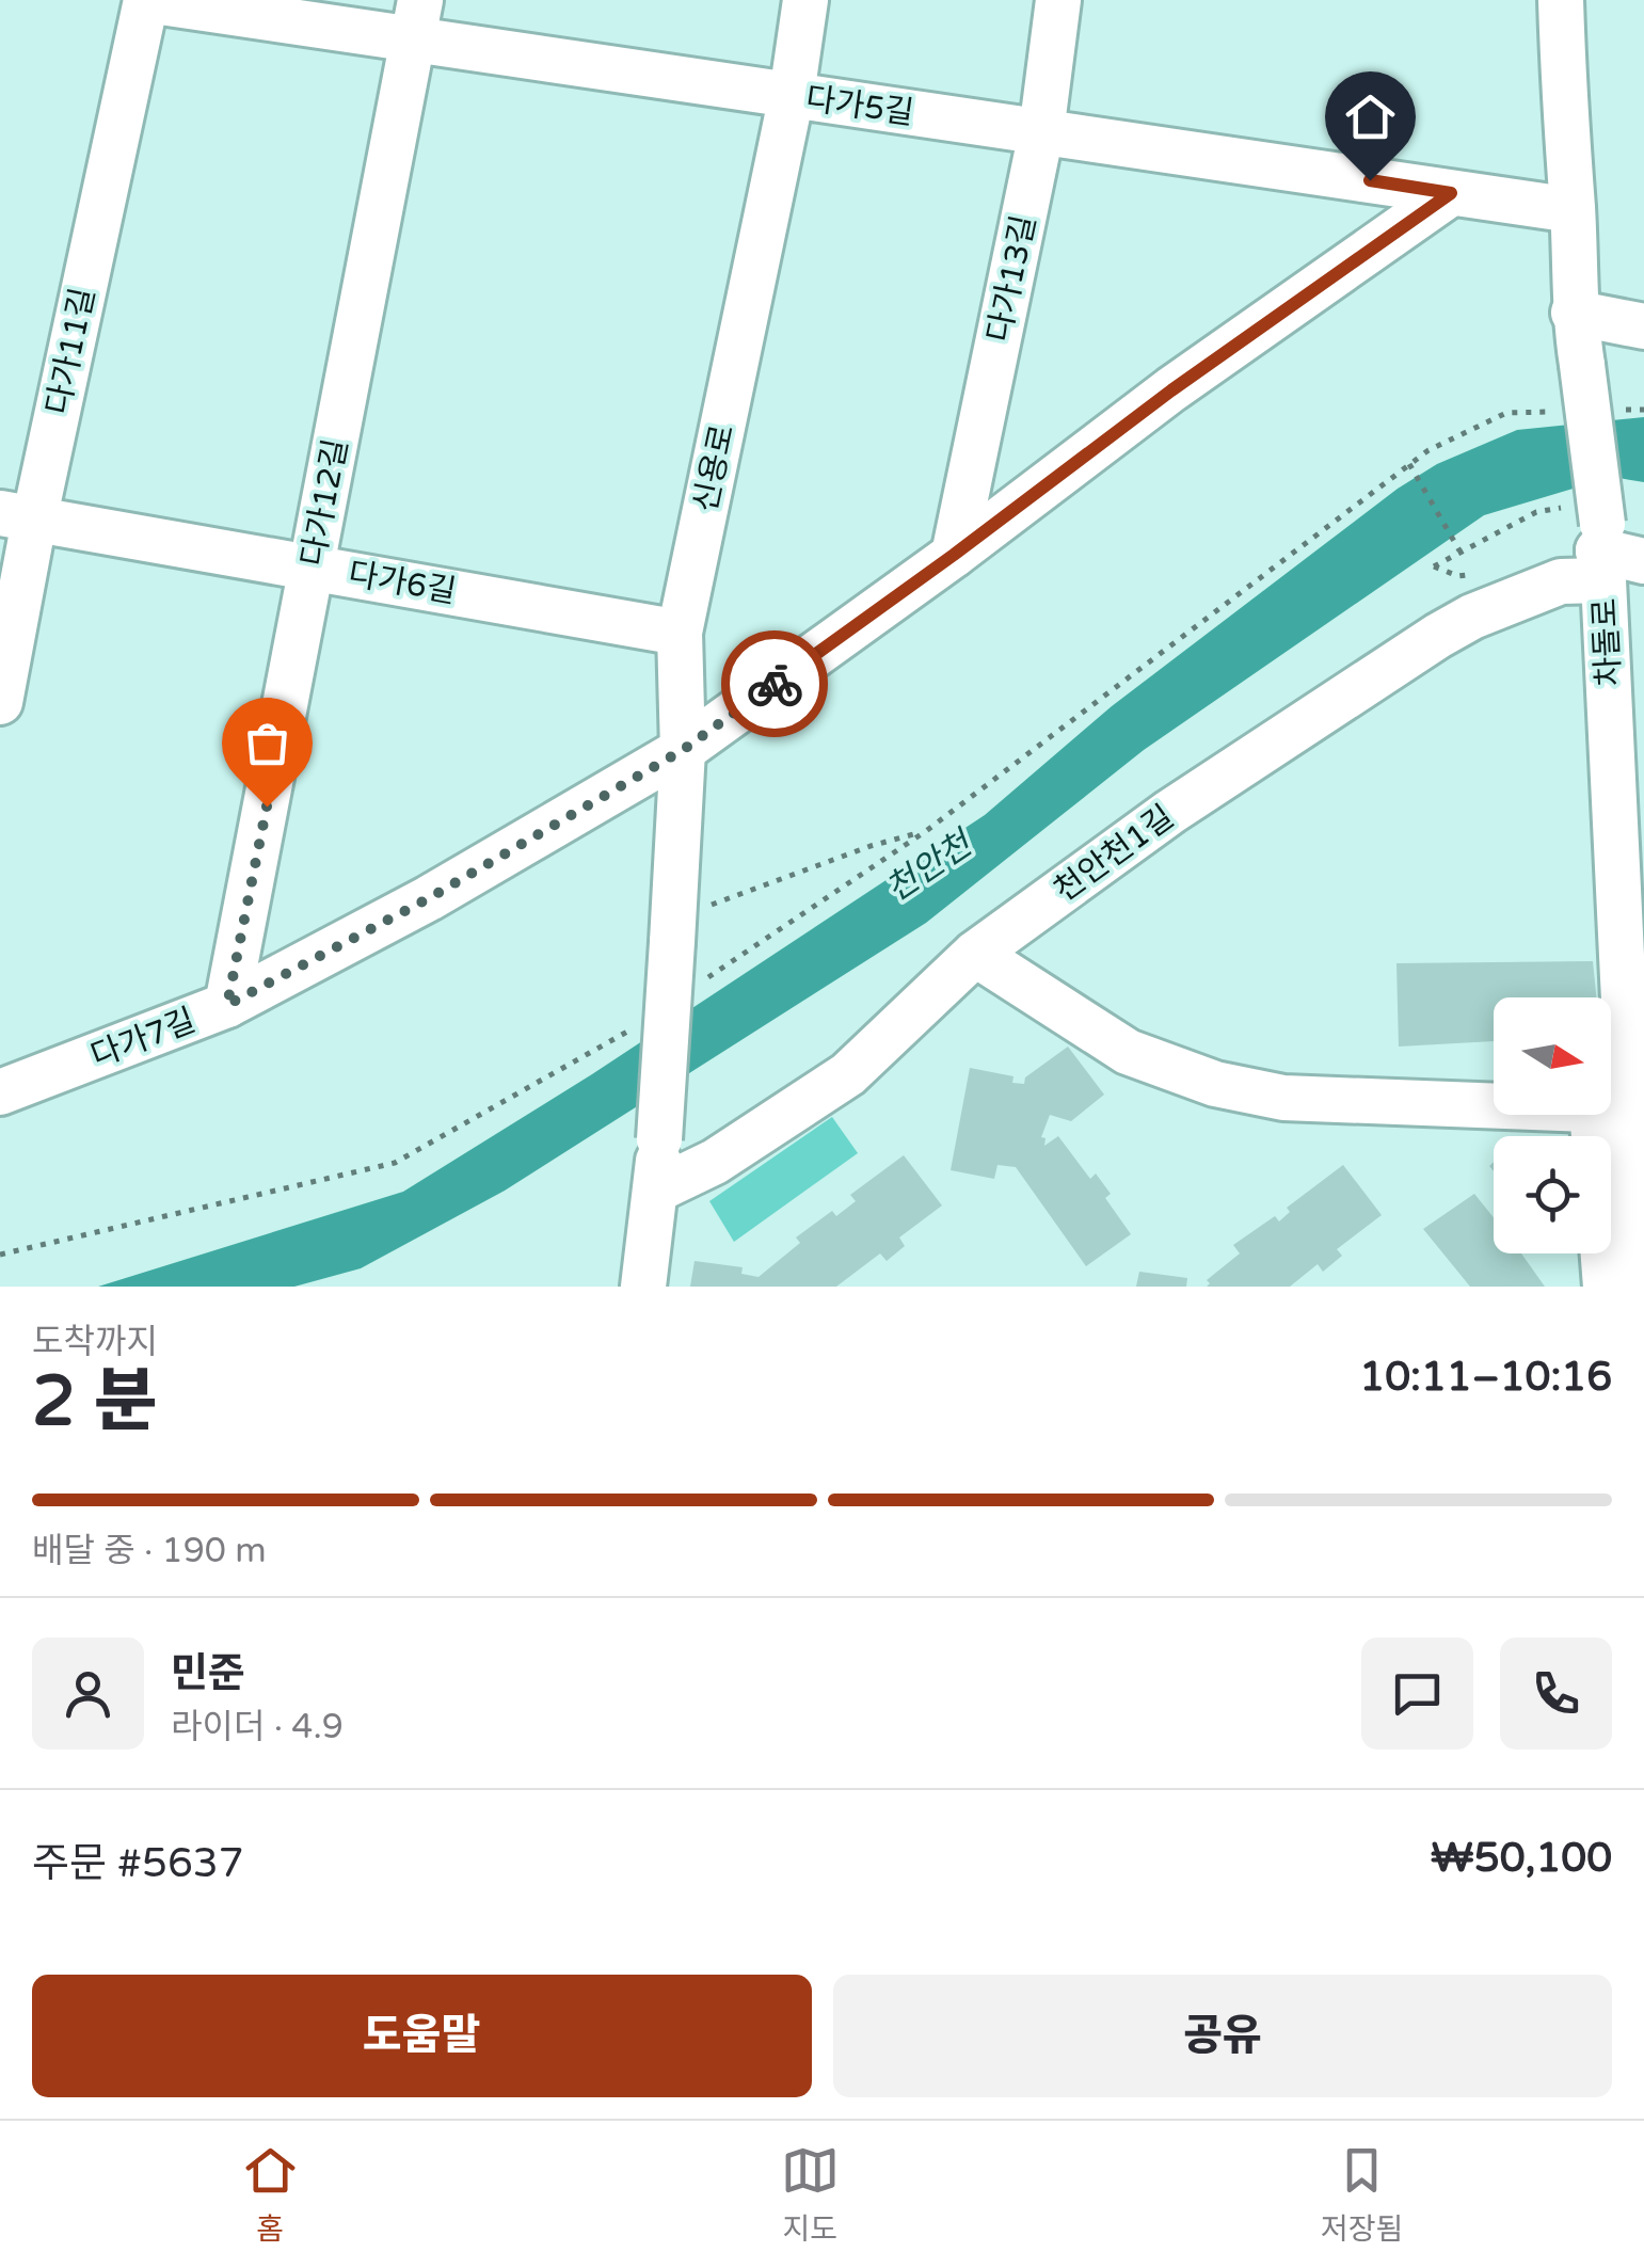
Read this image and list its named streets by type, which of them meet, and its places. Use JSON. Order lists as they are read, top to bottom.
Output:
{
  "streets": {
    "street": [
      "다가5길",
      "다가13길",
      "다가11길",
      "신용로",
      "다가12길",
      "다가6길",
      "차돌로",
      "천안천1길",
      "다가7길"
    ]
  },
  "crossings": [
    ["다가5길", "다가13길"],
    ["다가5길", "다가11길"],
    ["다가5길", "신용로"],
    ["다가5길", "다가12길"],
    ["다가5길", "차돌로"],
    ["다가5길", "다가7길"],
    ["다가13길", "다가7길"],
    ["다가11길", "다가6길"],
    ["신용로", "다가6길"],
    ["신용로", "천안천1길"],
    ["신용로", "다가7길"],
    ["다가12길", "다가6길"],
    ["다가12길", "다가7길"],
    ["차돌로", "천안천1길"]
  ],
  "water": ["천안천"],
  "north": "right",
  "page": {
    "heading": ["2 분", "도착까지", "10:11–10:16"],
    "panel": [
      "민준",
      "라이더 · 4.9",
      "주문 #5637",
      "₩50,100"
    ],
    "bar": "배달 중 · 190 m",
    "buttons": ["도움말", "공유"],
    "tabs": ["홈", "지도", "저장됨"]
  }
}
